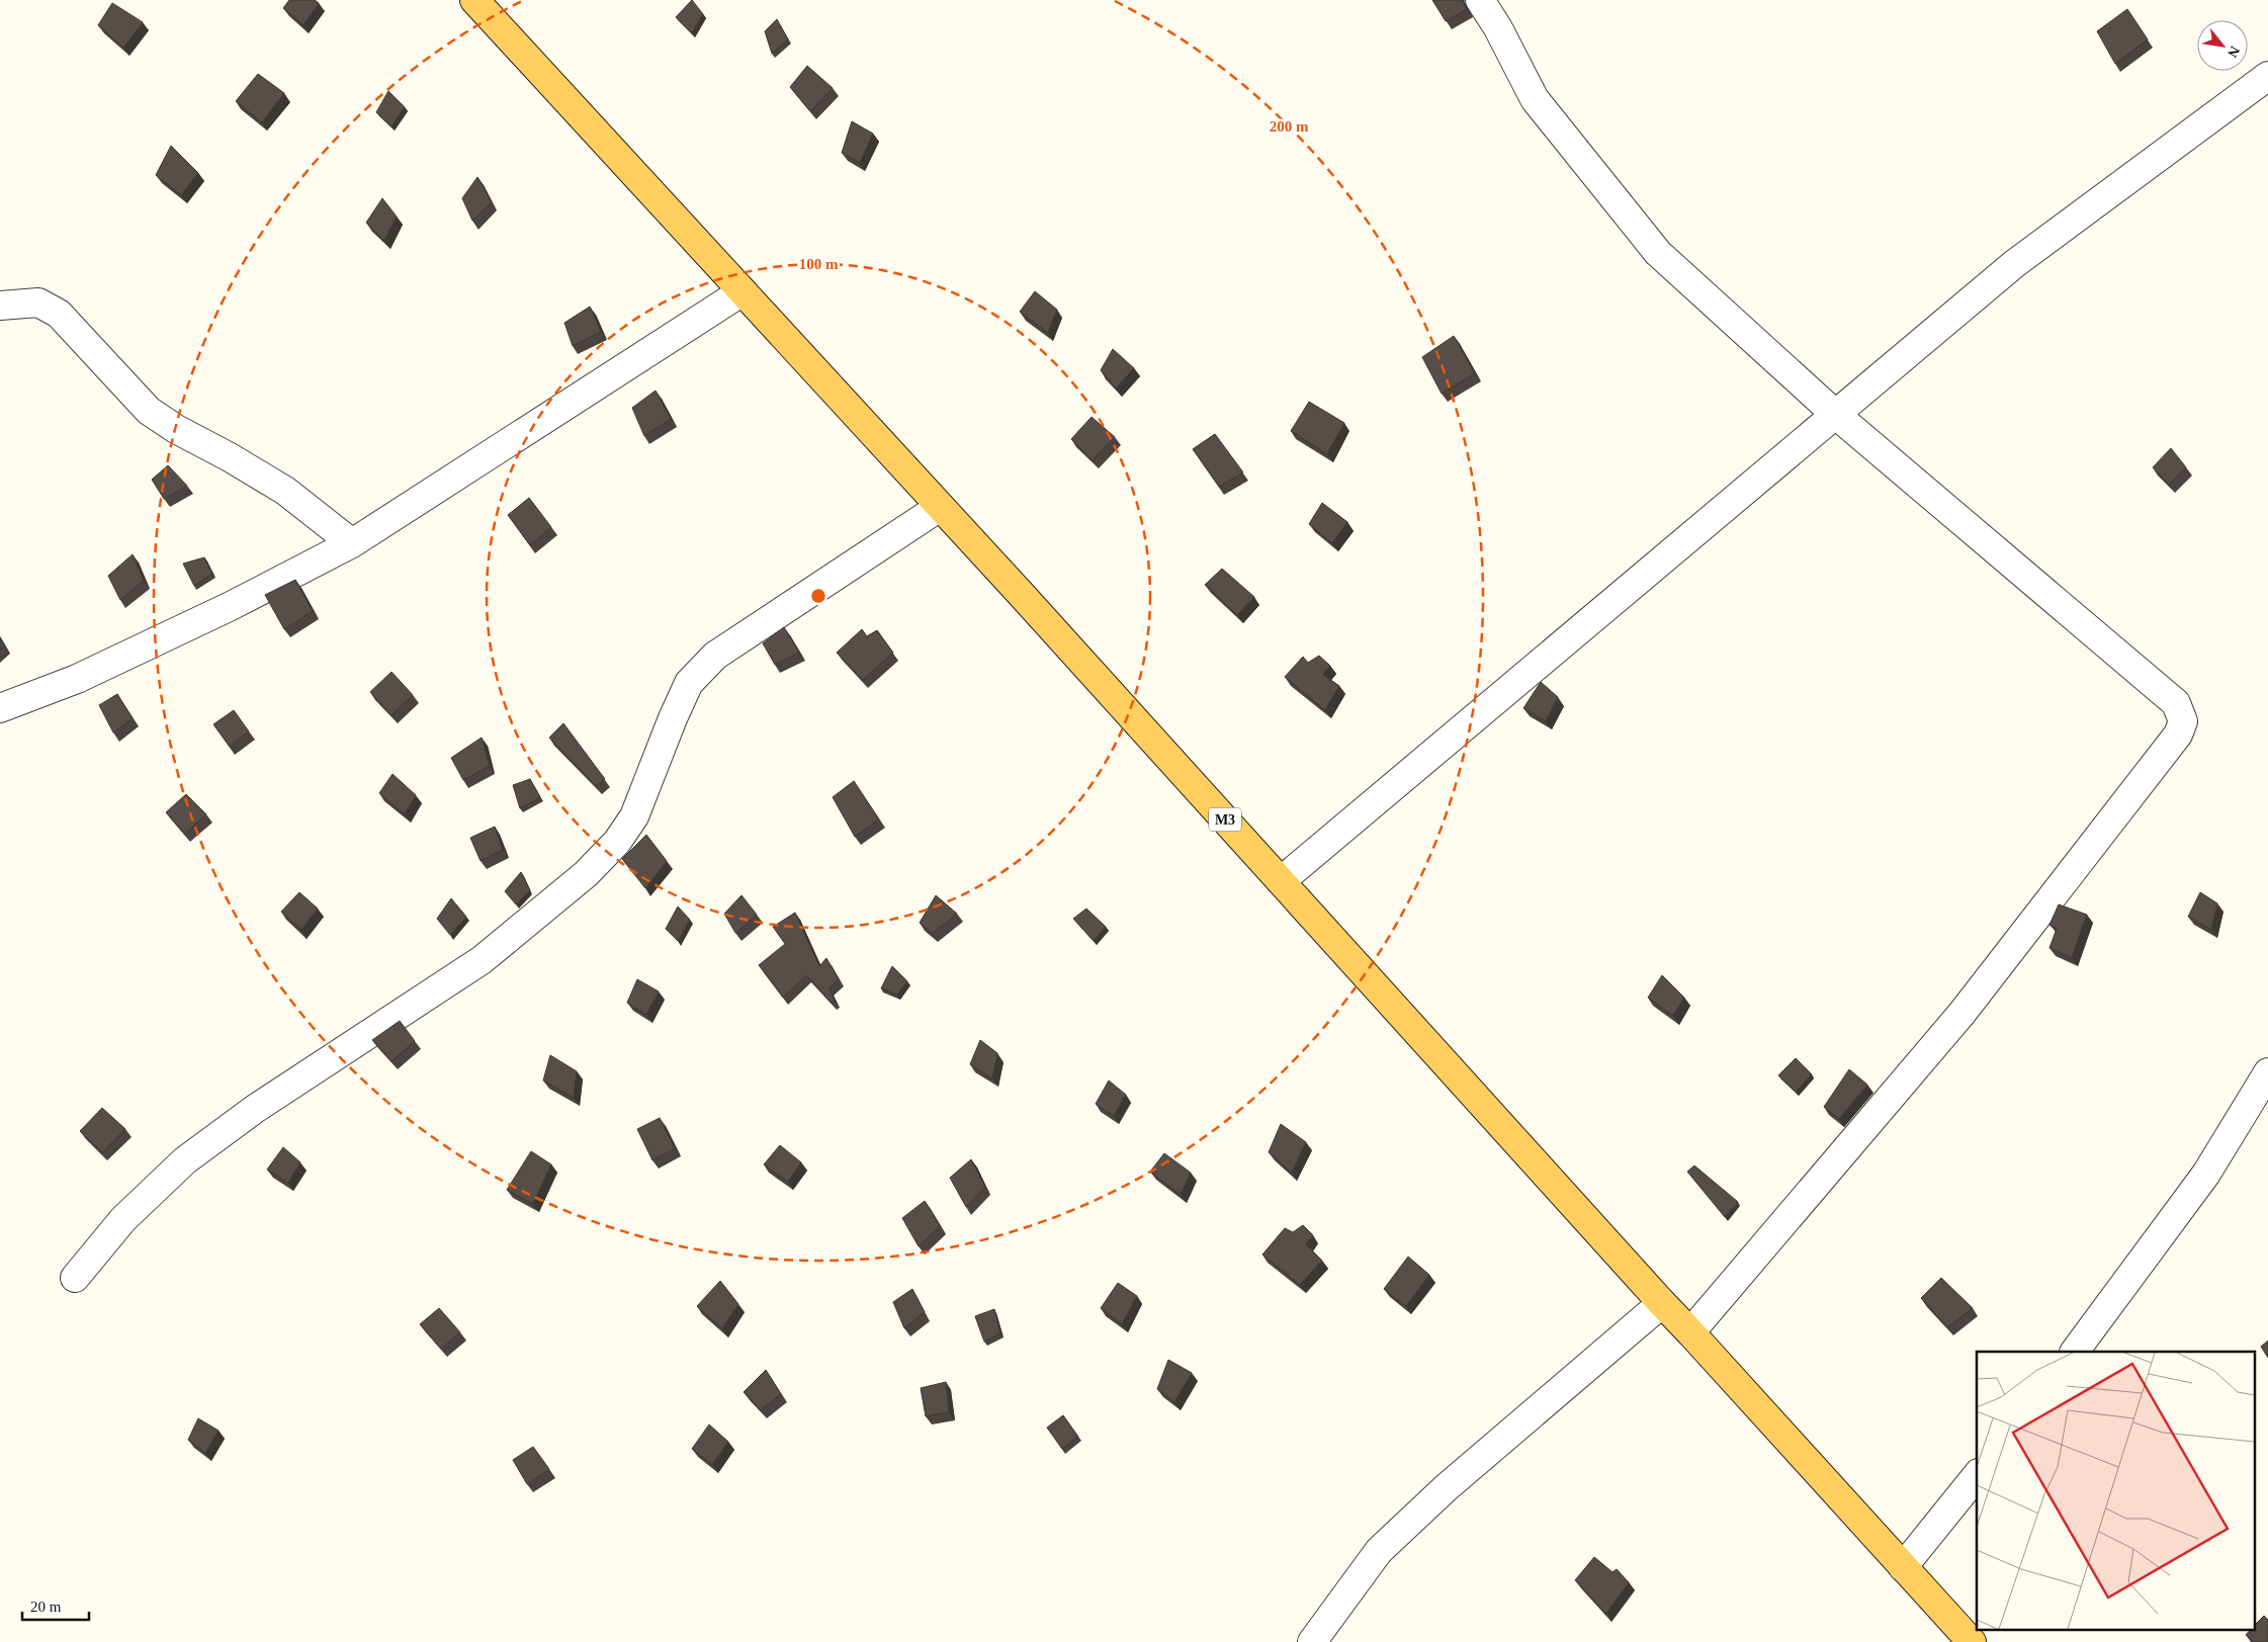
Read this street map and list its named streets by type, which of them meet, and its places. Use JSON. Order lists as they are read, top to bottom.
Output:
{
  "streets": {
    "main road": ["M3"]
  },
  "scale_bar": "20 m",
  "north": "bottom right",
  "rings": ["200 m", "100 m"]
}
